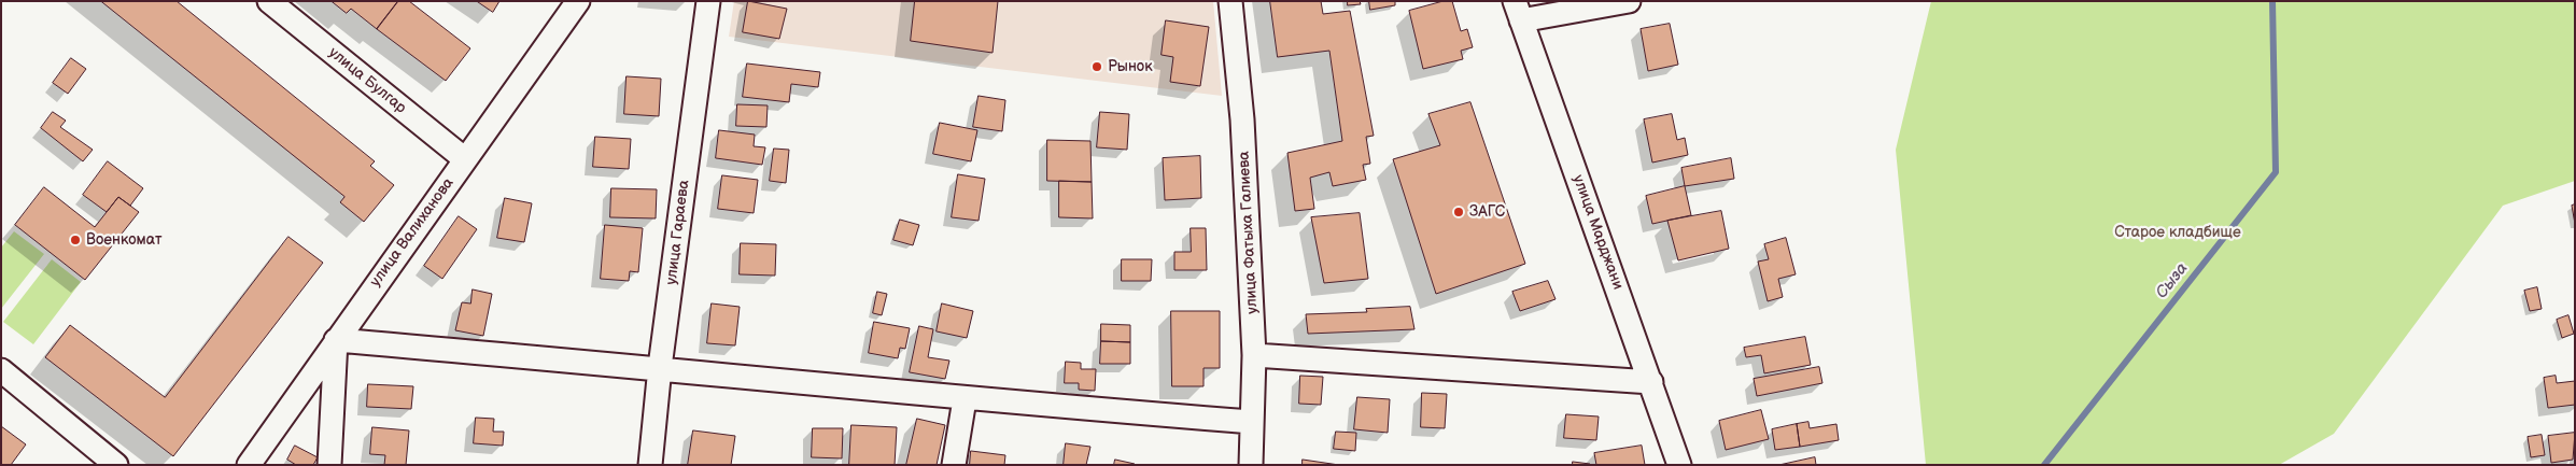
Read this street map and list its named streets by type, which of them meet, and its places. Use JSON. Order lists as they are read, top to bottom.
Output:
{
  "streets": {
    "street": [
      "улица Булгар",
      "улица Валиханова",
      "улица Гараева",
      "улица Фатыха Галиева",
      "улица Марджани"
    ]
  },
  "crossings": [
    ["улица Булгар", "улица Валиханова"]
  ],
  "water": ["Сыза"],
  "parks": ["Старое кладбище"],
  "places": ["Рынок", "ЗАГС", "Военкомат"]
}
